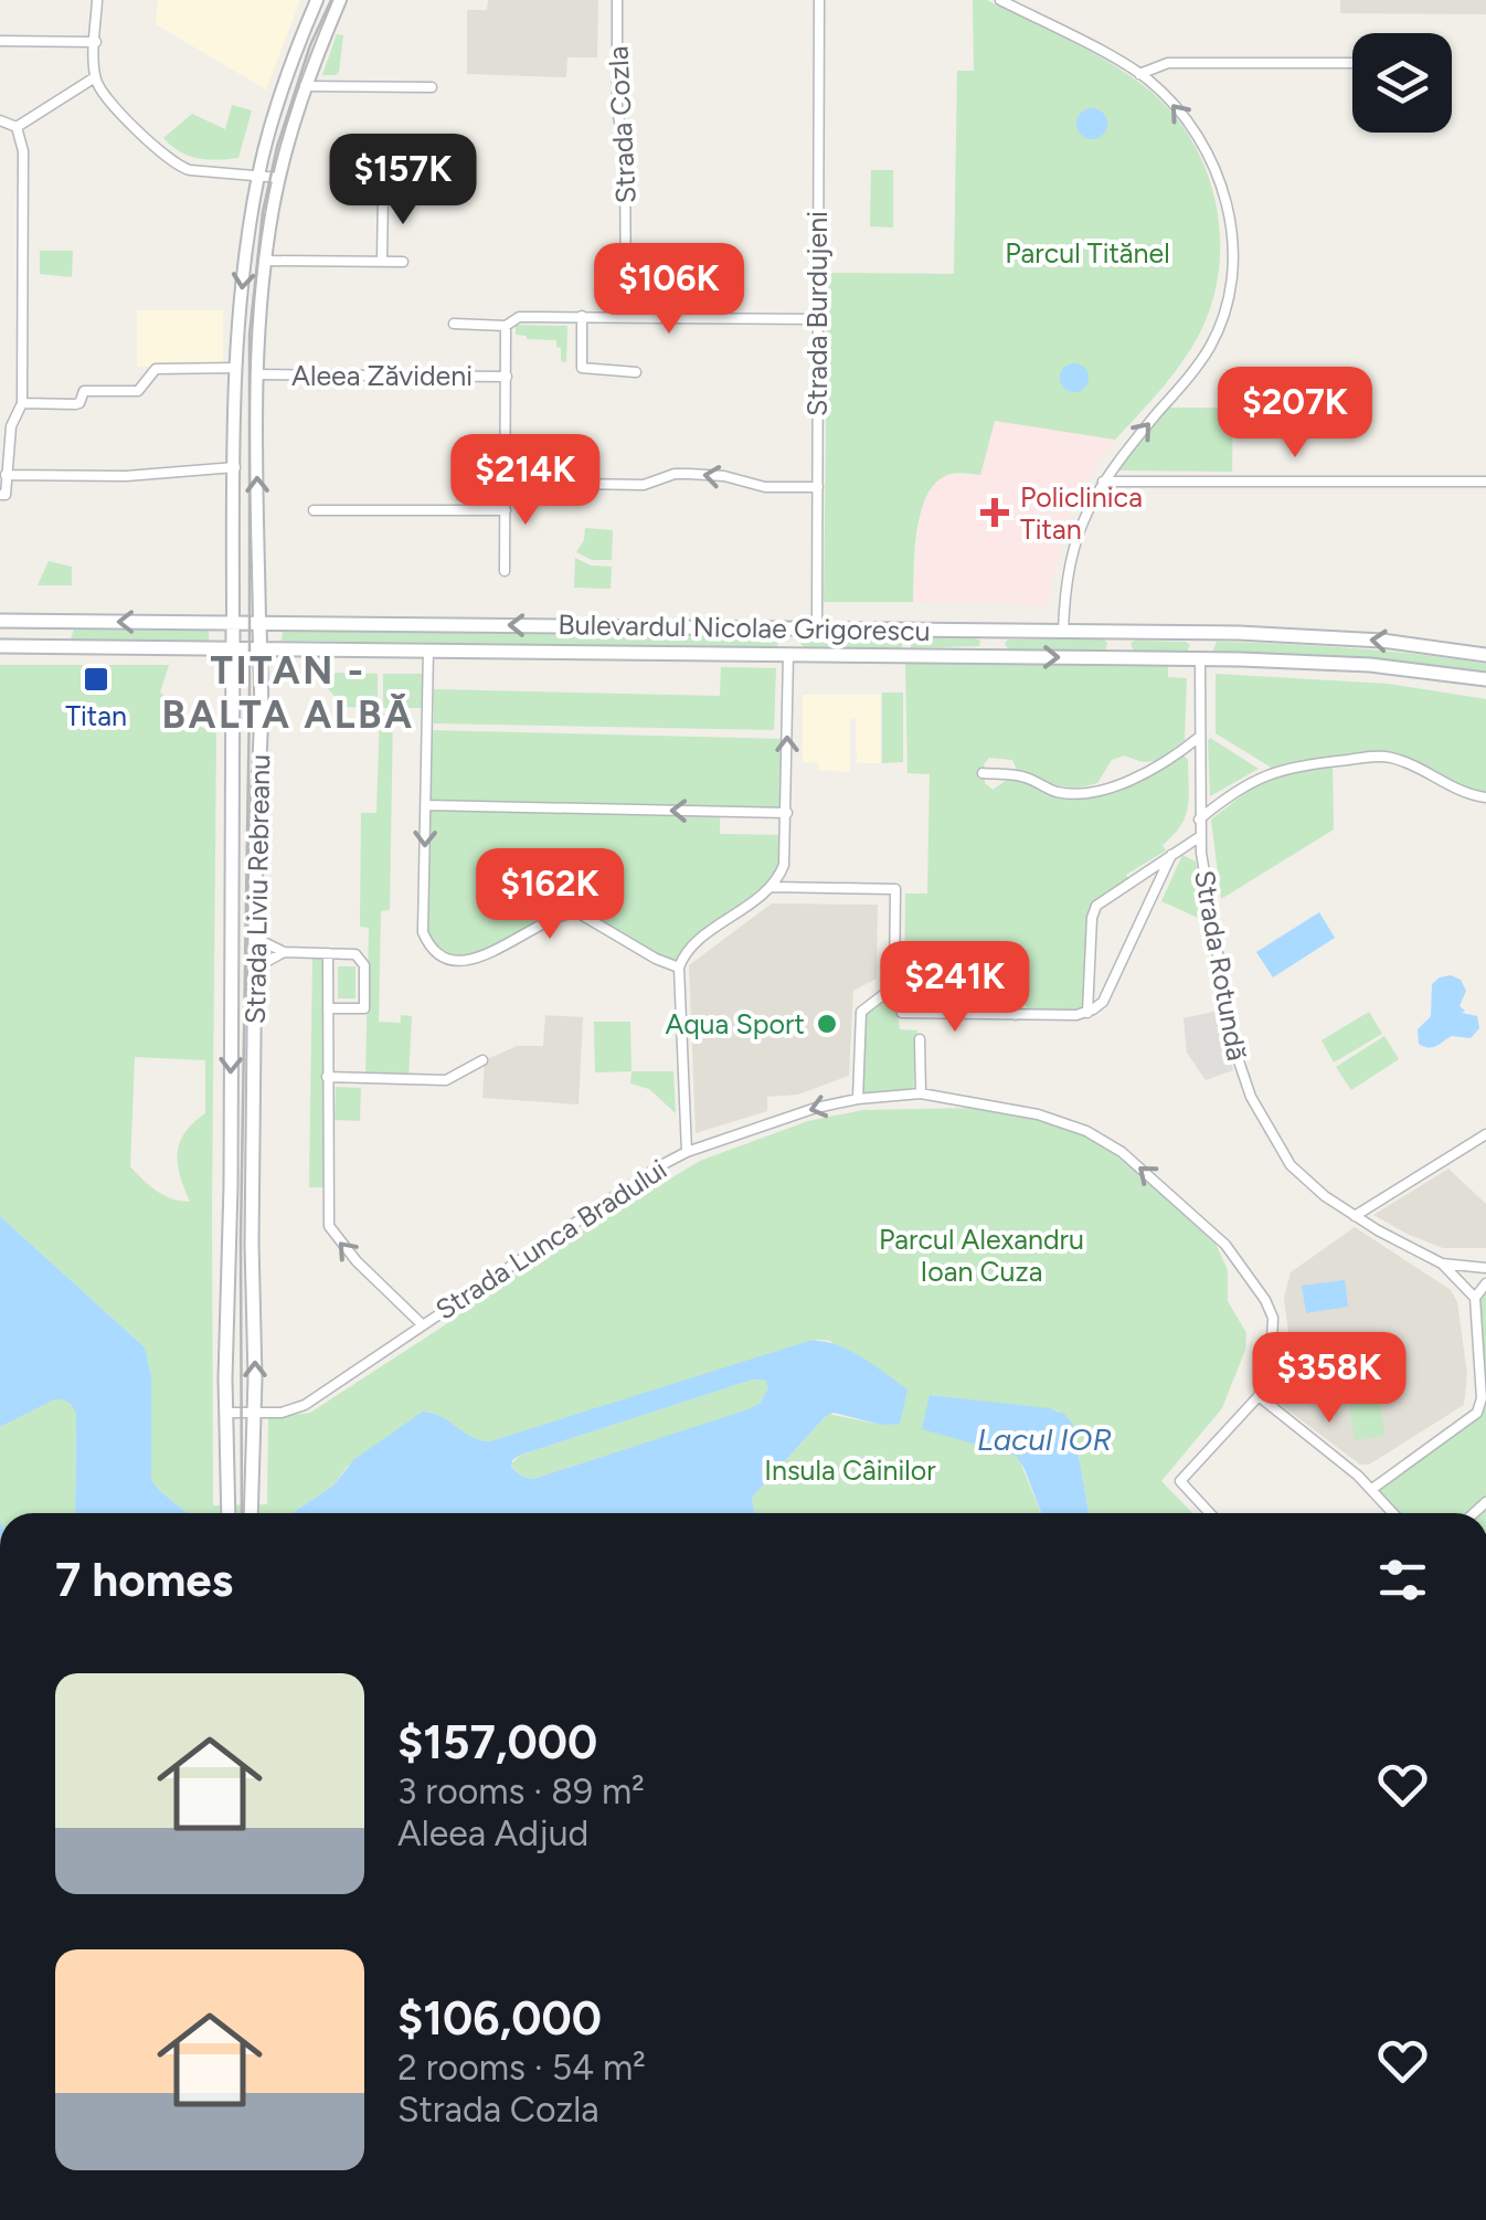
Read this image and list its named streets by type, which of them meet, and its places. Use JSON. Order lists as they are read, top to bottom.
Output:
{
  "streets": {
    "main road": ["Bulevardul Nicolae Grigorescu", "Strada Liviu Rebreanu"],
    "street": [
      "Strada Cozla",
      "Strada Burdujeni",
      "Aleea Zăvideni",
      "Strada Rotundă",
      "Strada Lunca Bradului"
    ]
  },
  "crossings": [
    ["Strada Burdujeni", "Bulevardul Nicolae Grigorescu"],
    ["Aleea Zăvideni", "Strada Liviu Rebreanu"],
    ["Bulevardul Nicolae Grigorescu", "Strada Liviu Rebreanu"],
    ["Bulevardul Nicolae Grigorescu", "Strada Rotundă"],
    ["Strada Liviu Rebreanu", "Strada Lunca Bradului"]
  ],
  "districts": ["TITAN - BALTA ALBĂ"],
  "water": ["Lacul IOR"],
  "parks": ["Parcul Titănel", "Parcul Alexandru Ioan Cuza", "Insula Câinilor"],
  "places": {
    "health": ["Policlinica Titan"],
    "transit": ["Titan"],
    "other": ["Aqua Sport"]
  },
  "page": {
    "price": [
      "$157K",
      "$106K",
      "$207K",
      "$214K",
      "$162K",
      "$241K",
      "$358K"
    ],
    "heading": "7 homes",
    "list": [
      {
        "name": "$157,000",
        "note": "3 rooms · 89 m² · Aleea Adjud"
      },
      {
        "name": "$106,000",
        "note": "2 rooms · 54 m² · Strada Cozla"
      }
    ]
  }
}
